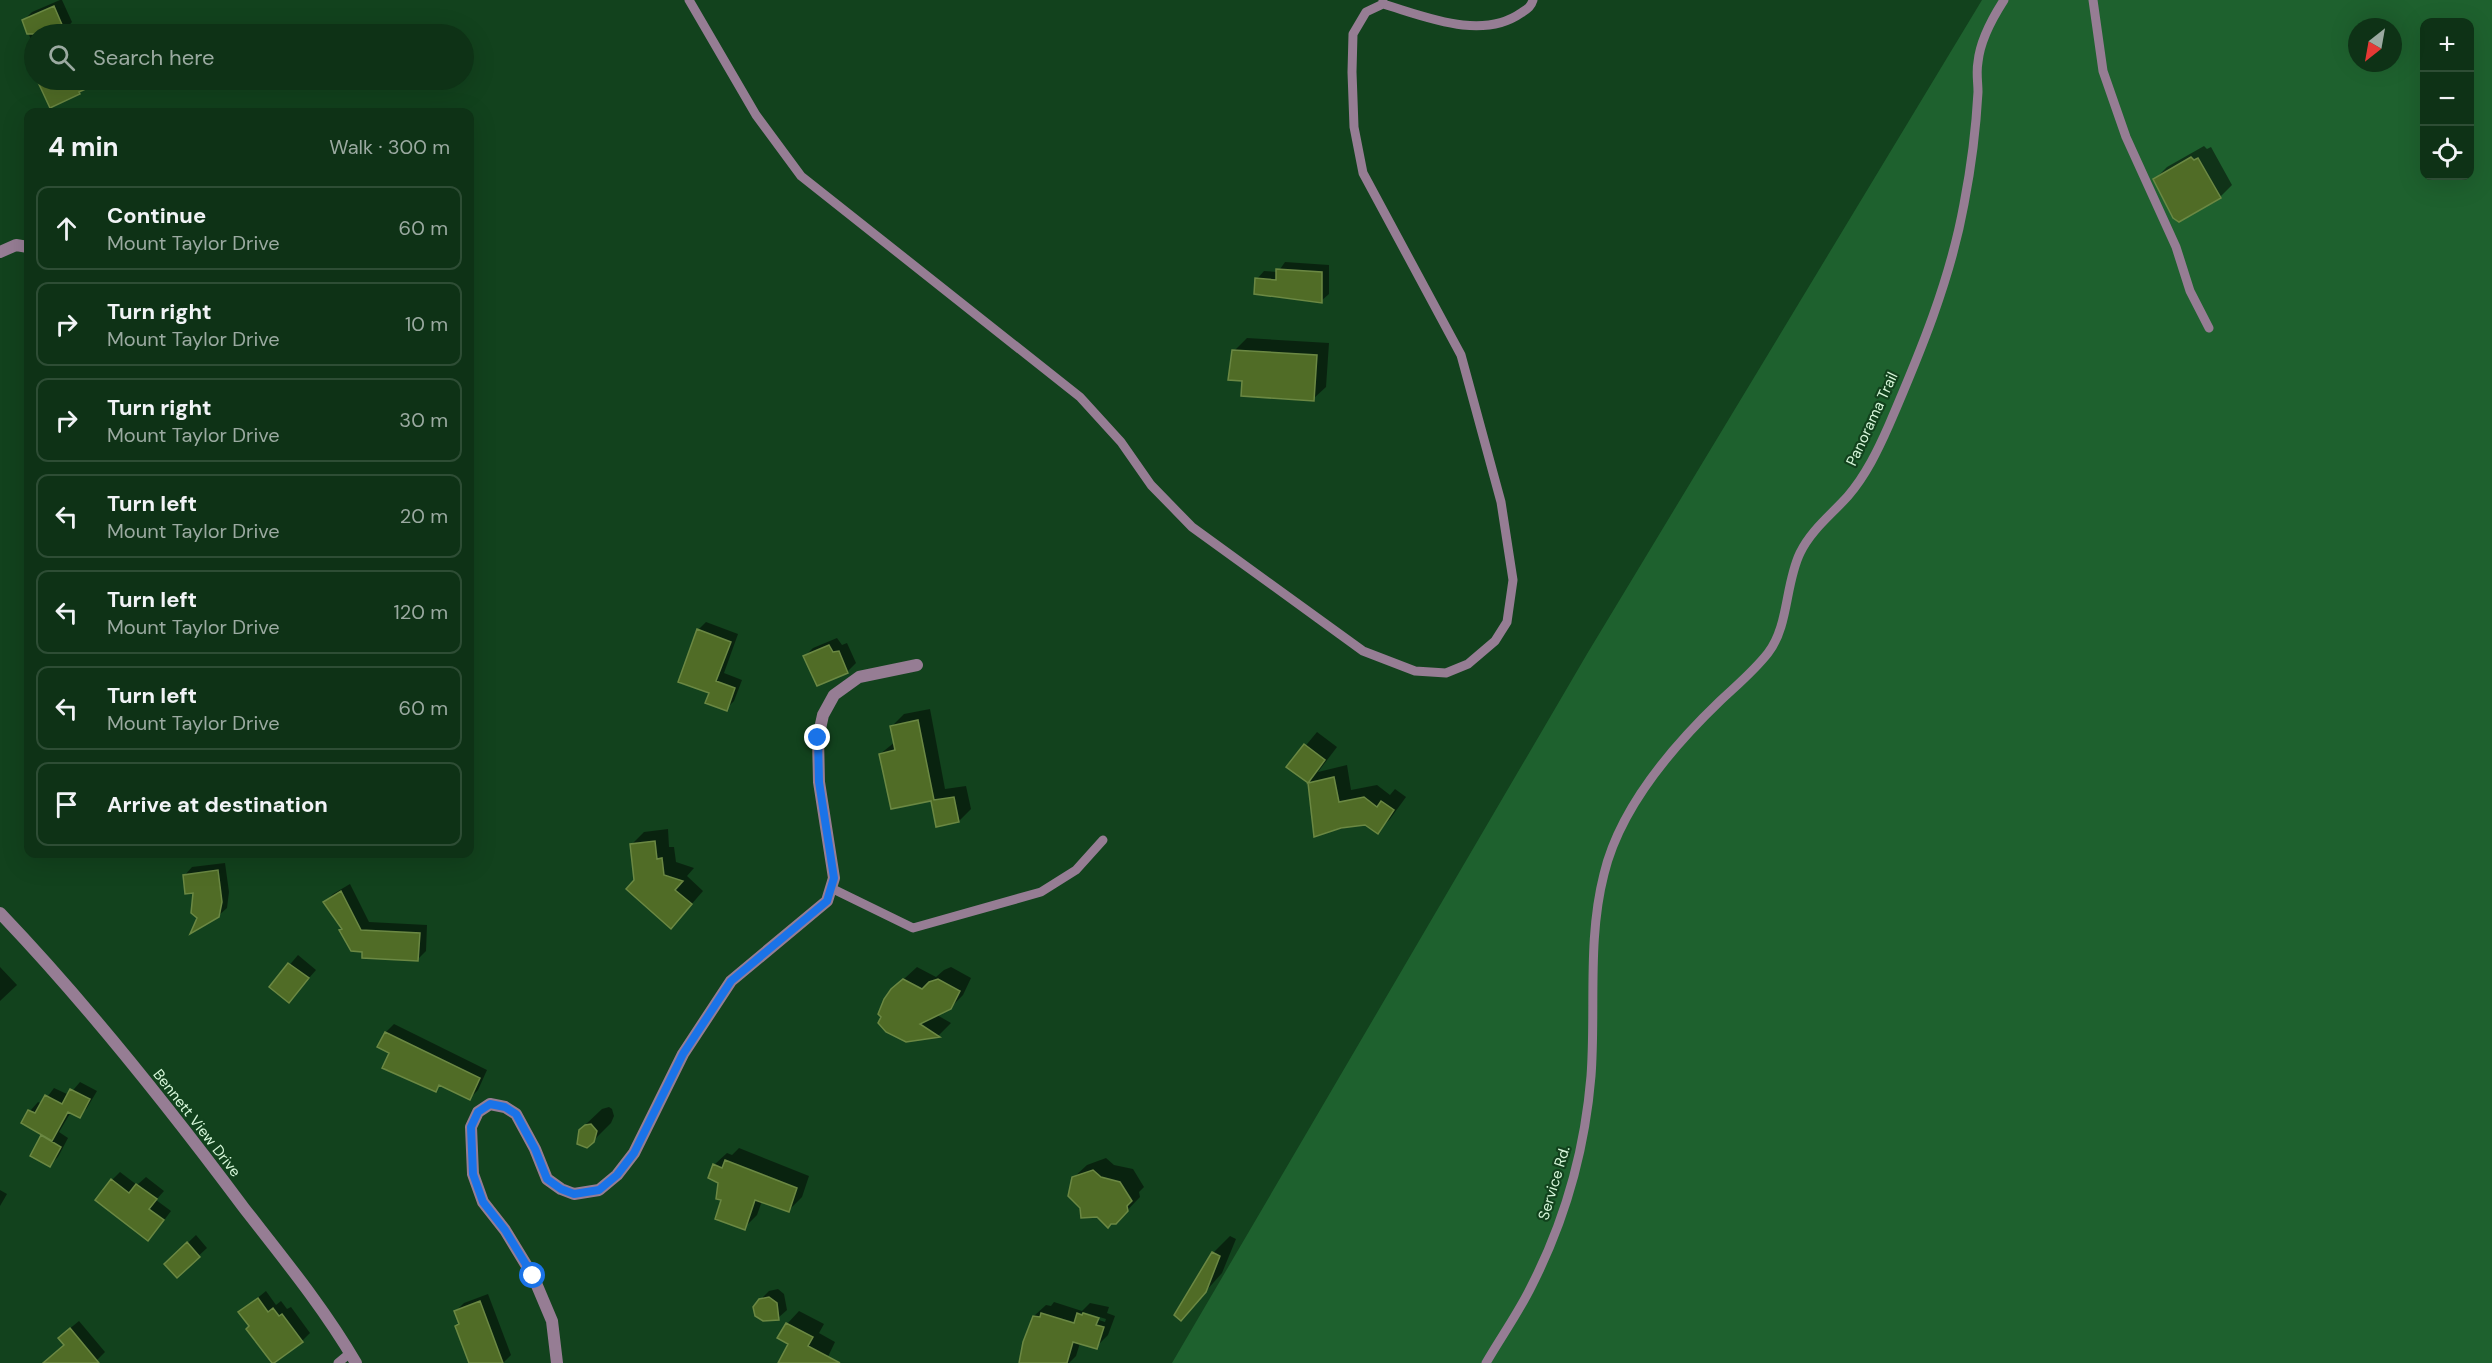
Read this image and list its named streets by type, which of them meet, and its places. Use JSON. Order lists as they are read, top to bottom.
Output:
{
  "streets": {
    "street": ["Bennett View Drive"],
    "lane": ["Panorama Trail", "Service Rd."]
  },
  "crossings": [
    ["Panorama Trail", "Service Rd."]
  ],
  "north": "bottom left",
  "page": {
    "map_buttons": ["+", "−"],
    "search": "Search here",
    "heading": ["4 min", "Walk · 300 m"],
    "list": [
      ["Continue", "Mount Taylor Drive", "60 m"],
      ["Turn right", "Mount Taylor Drive", "10 m"],
      ["Turn right", "Mount Taylor Drive", "30 m"],
      ["Turn left", "Mount Taylor Drive", "20 m"],
      ["Turn left", "Mount Taylor Drive", "120 m"],
      ["Turn left", "Mount Taylor Drive", "60 m"],
      "Arrive at destination"
    ]
  }
}
